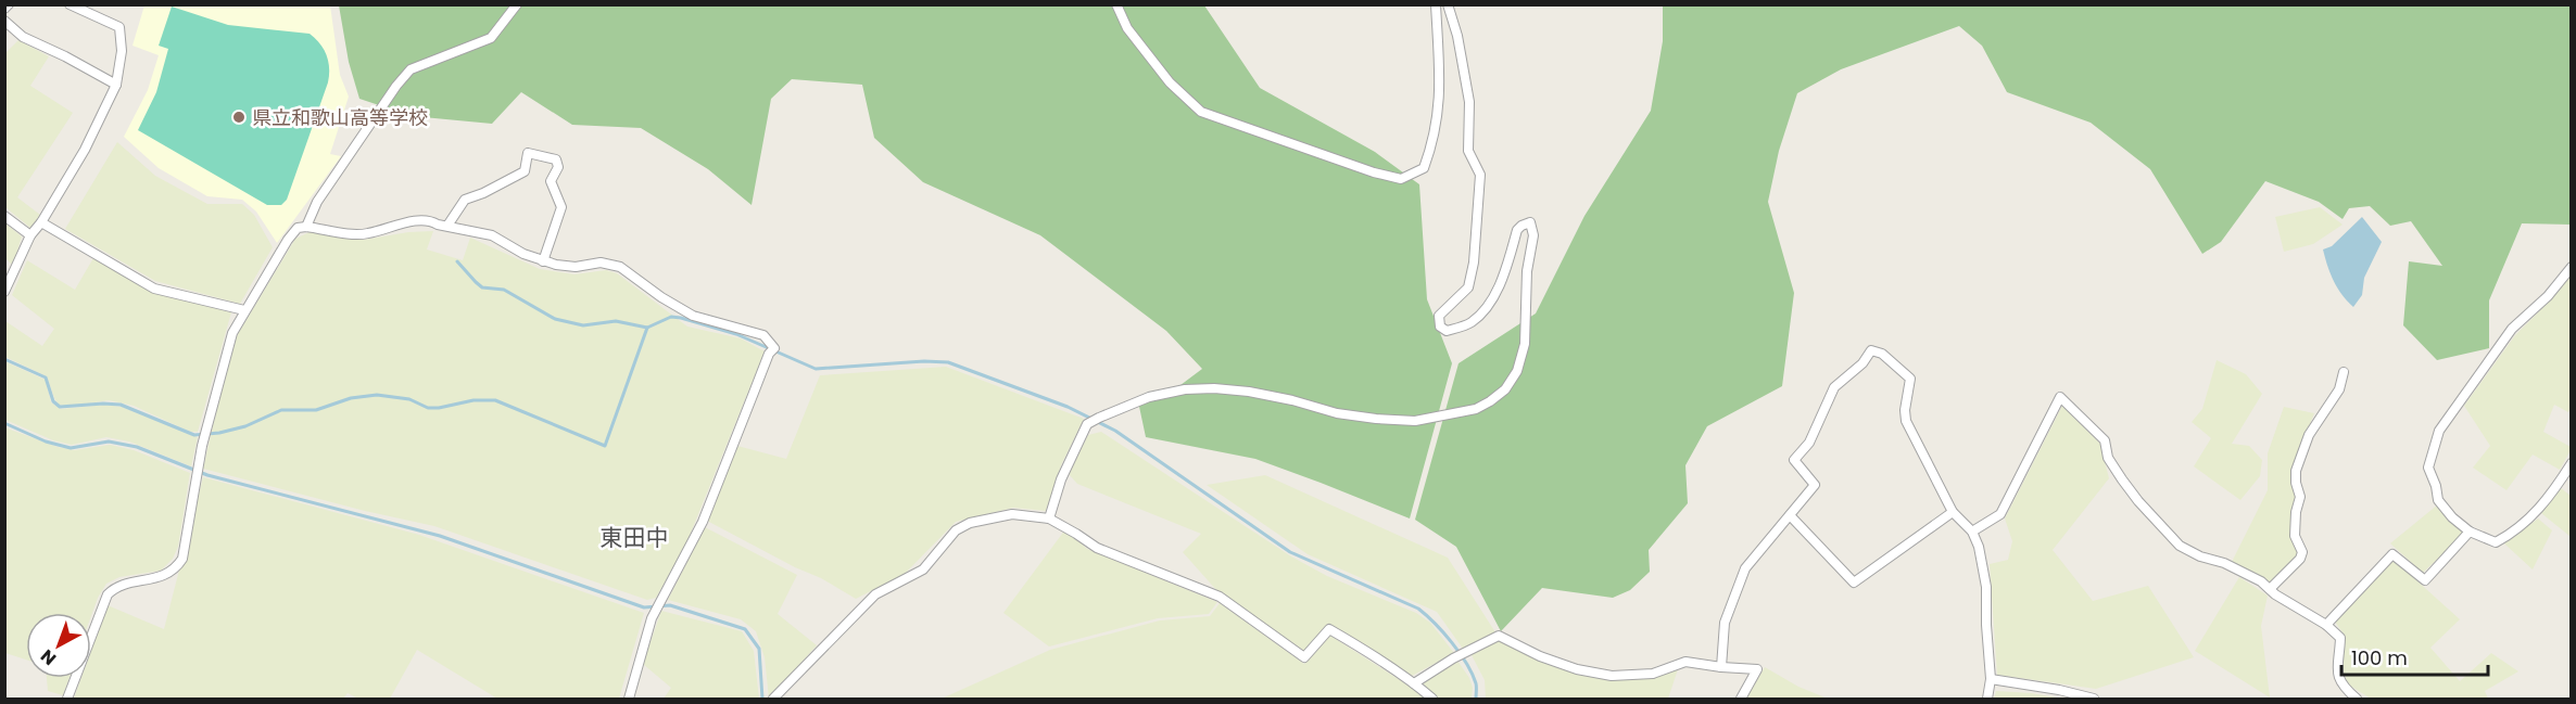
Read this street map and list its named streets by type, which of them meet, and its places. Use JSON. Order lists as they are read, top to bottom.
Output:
{
  "districts": ["東田中"],
  "places": ["県立和歌山高等学校"],
  "scale_bar": "100 m",
  "north": "bottom left"
}
